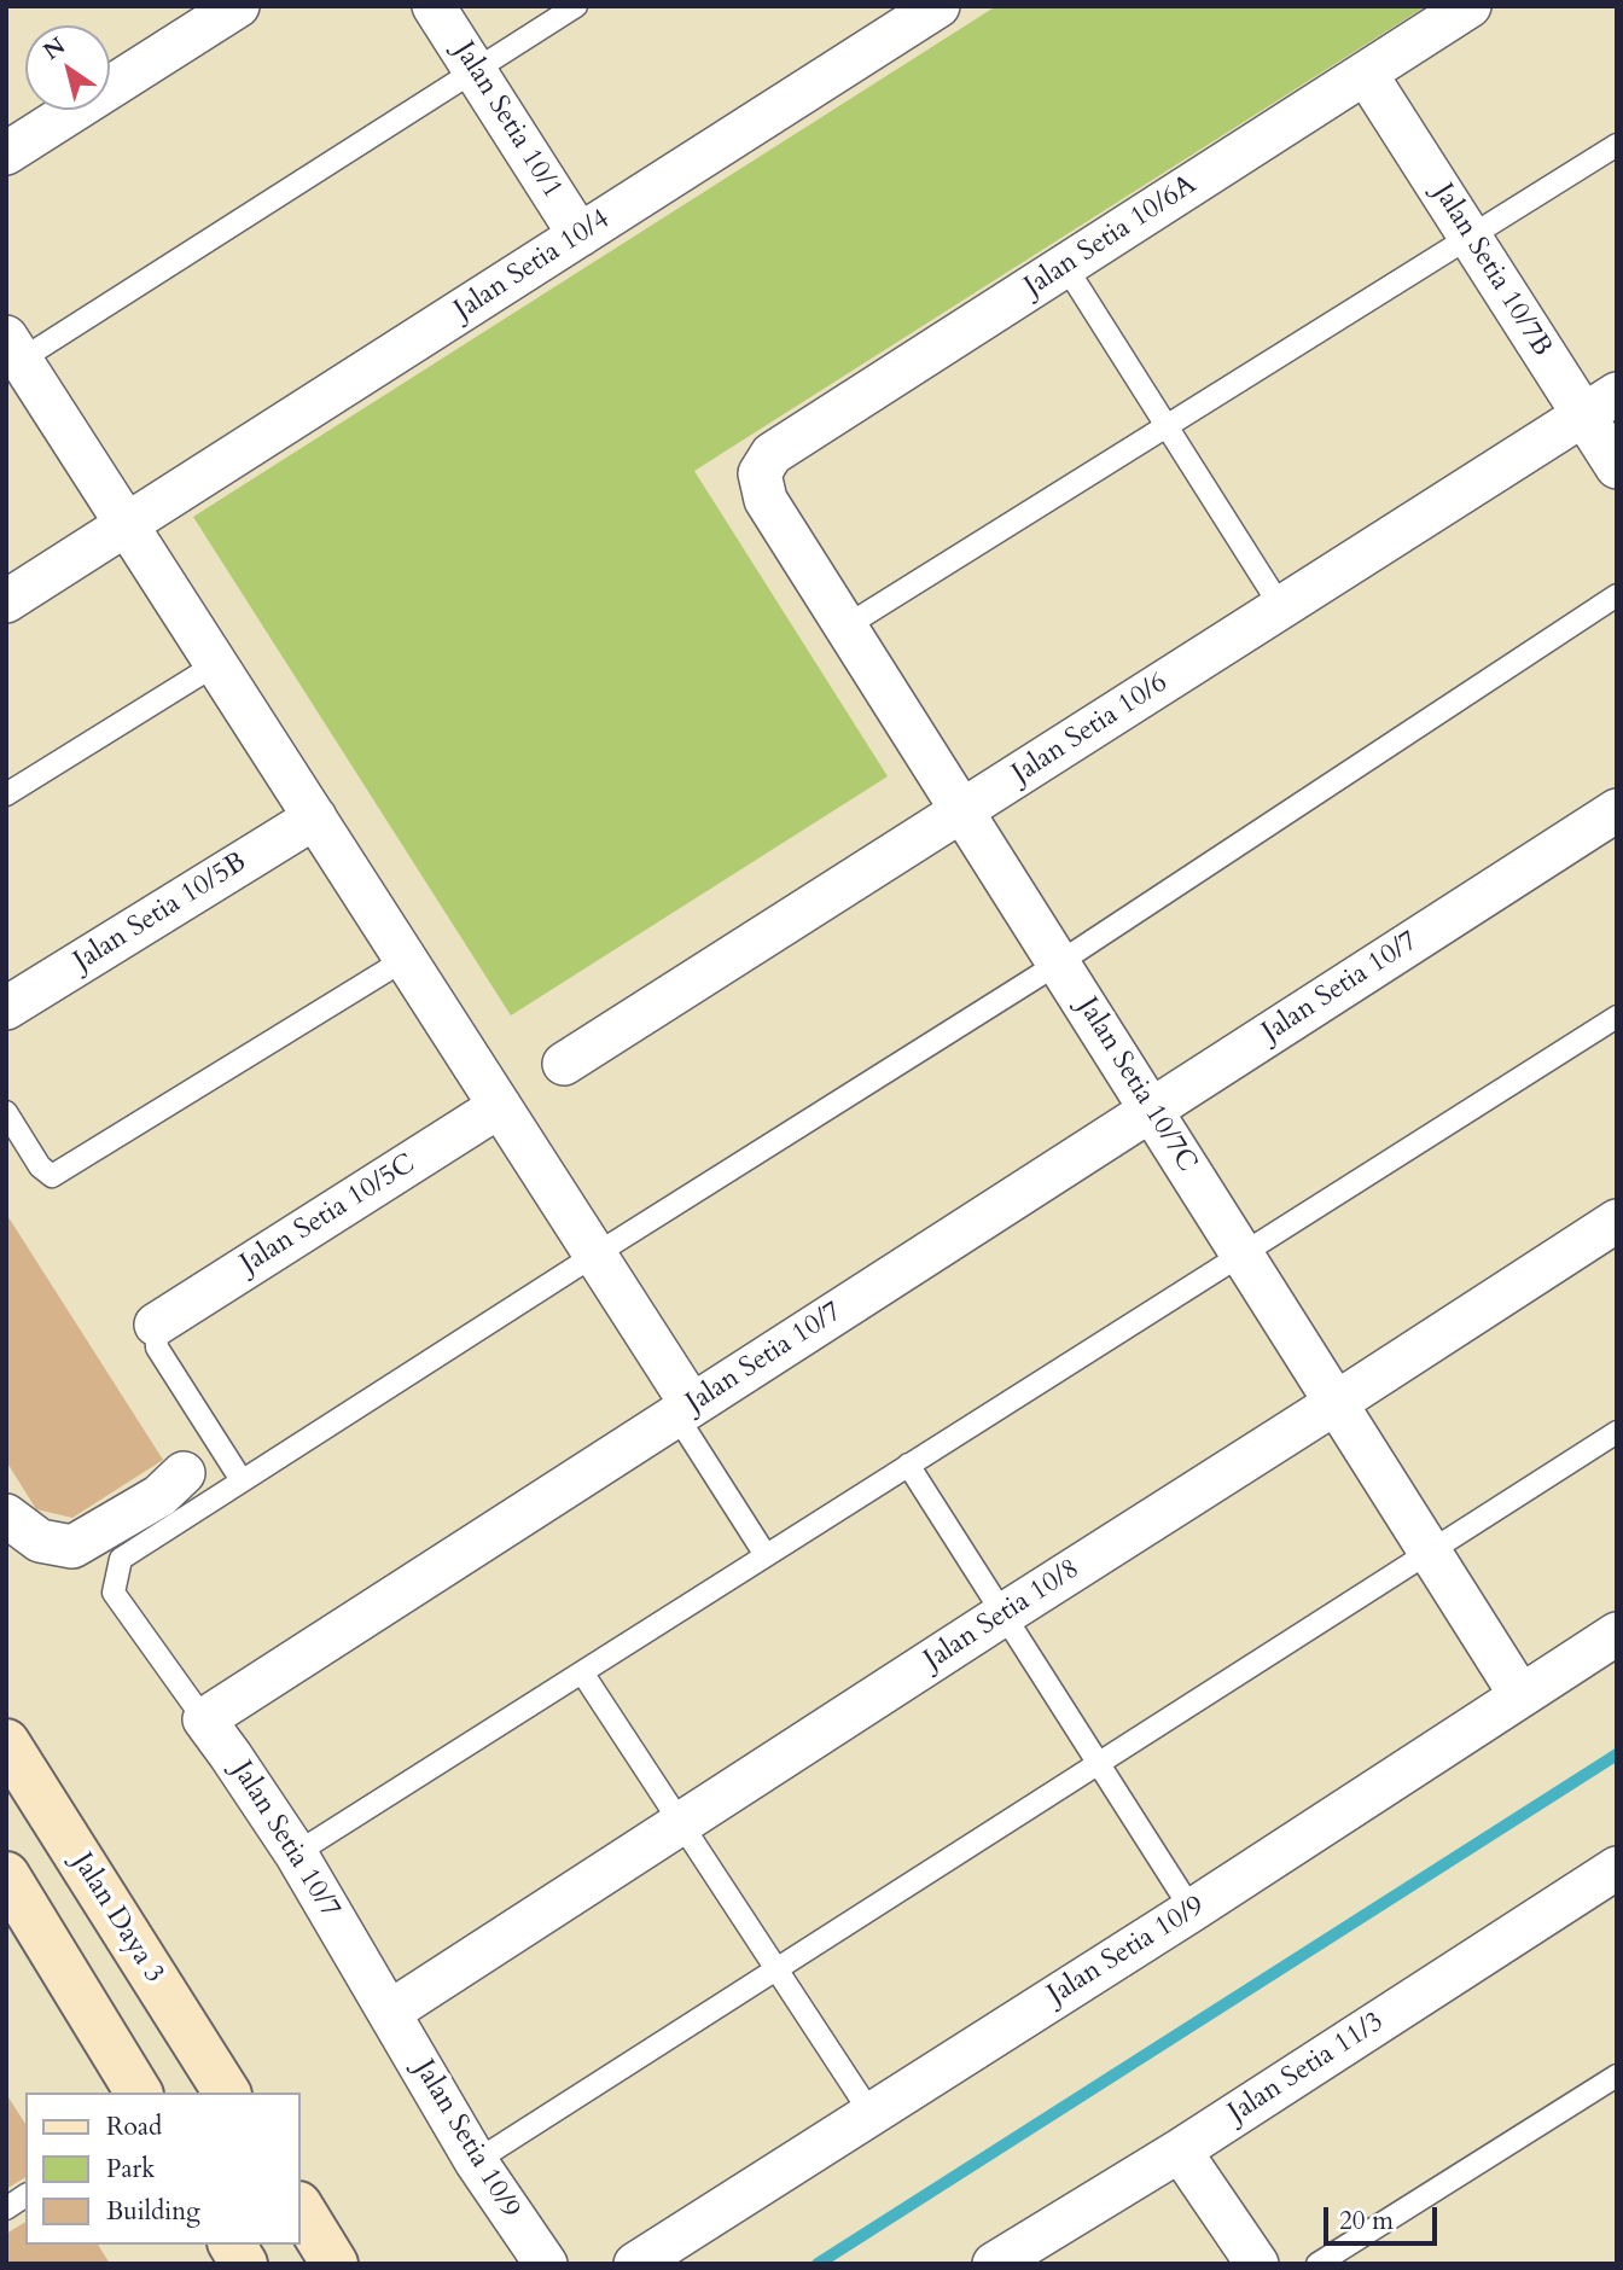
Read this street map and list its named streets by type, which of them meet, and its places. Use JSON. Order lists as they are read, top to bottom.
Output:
{
  "streets": {
    "street": [
      "Jalan Setia 10/1",
      "Jalan Setia 10/6A",
      "Jalan Setia 10/4",
      "Jalan Setia 10/7B",
      "Jalan Setia 10/6",
      "Jalan Setia 10/5B",
      "Jalan Setia 10/7",
      "Jalan Setia 10/7C",
      "Jalan Setia 10/5C",
      "Jalan Setia 10/8",
      "Jalan Daya 3",
      "Jalan Setia 10/9",
      "Jalan Setia 11/3"
    ]
  },
  "crossings": [
    ["Jalan Setia 10/1", "Jalan Setia 10/4"],
    ["Jalan Setia 10/6A", "Jalan Setia 10/7B"],
    ["Jalan Setia 10/6A", "Jalan Setia 10/7C"],
    ["Jalan Setia 10/7B", "Jalan Setia 10/6"],
    ["Jalan Setia 10/6", "Jalan Setia 10/7C"],
    ["Jalan Setia 10/7", "Jalan Setia 10/7C"],
    ["Jalan Setia 10/7", "Jalan Setia 10/8"],
    ["Jalan Setia 10/7", "Jalan Setia 10/9"],
    ["Jalan Setia 10/7C", "Jalan Setia 10/8"],
    ["Jalan Setia 10/7C", "Jalan Setia 10/9"],
    ["Jalan Setia 10/8", "Jalan Setia 10/9"]
  ],
  "legend": ["Road", "Park", "Building"],
  "scale_bar": "20 m",
  "north": "top left"
}
